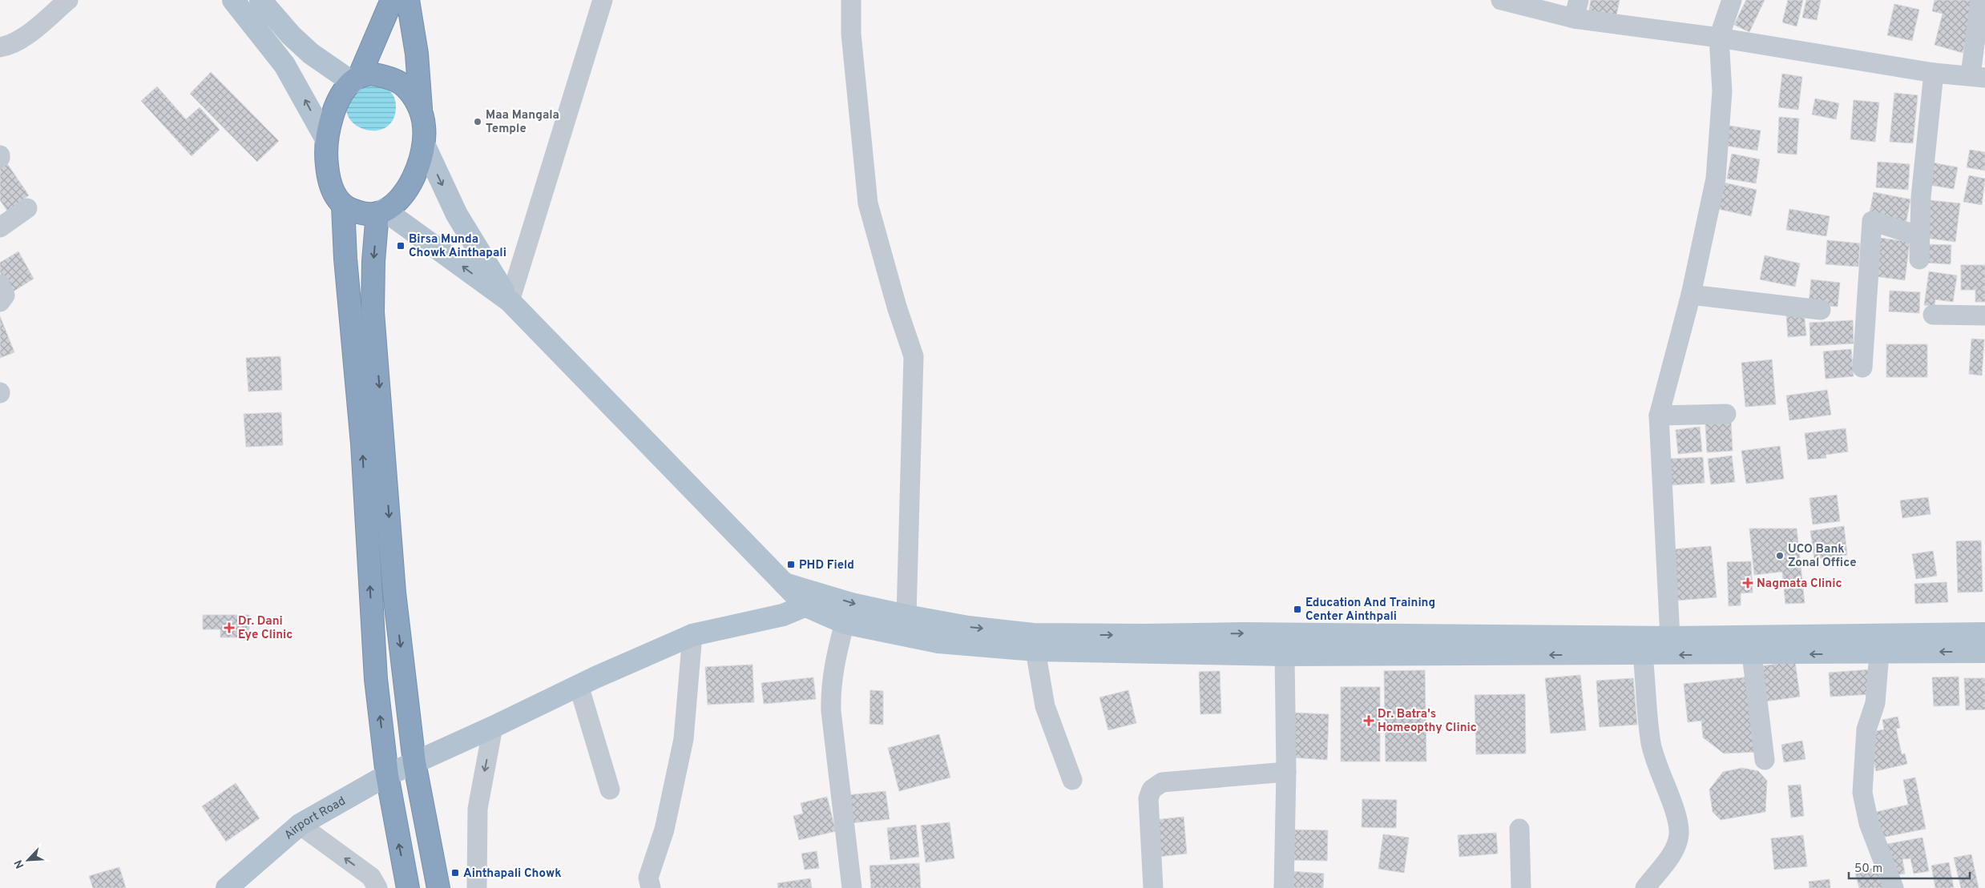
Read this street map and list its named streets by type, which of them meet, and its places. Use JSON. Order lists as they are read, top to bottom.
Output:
{
  "streets": {
    "main road": ["Airport Road"]
  },
  "places": {
    "other": ["Maa Mangala Temple", "UCO Bank Zonal Office"],
    "transit": [
      "Birsa Munda Chowk Ainthapali",
      "PHD Field",
      "Education And Training Center Ainthpali",
      "Ainthapali Chowk"
    ],
    "health": ["Nagmata Clinic", "Dr. Dani Eye Clinic", "Dr. Batra's Homeopthy Clinic"]
  },
  "scale_bar": "50 m",
  "north": "bottom left"
}
